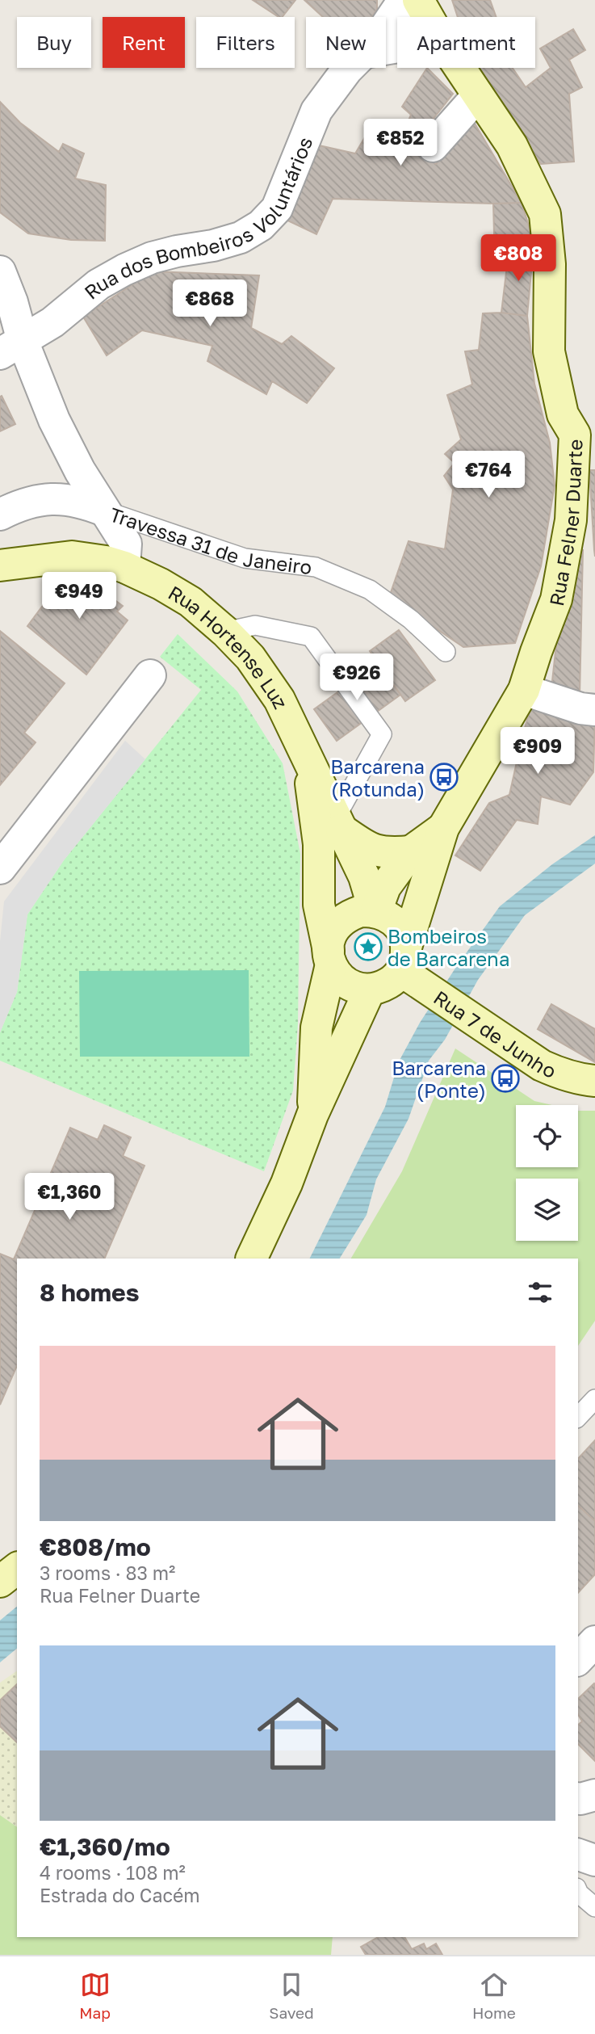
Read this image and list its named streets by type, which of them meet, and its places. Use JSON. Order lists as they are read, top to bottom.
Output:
{
  "streets": {
    "street": [
      "Rua dos Bombeiros Voluntários",
      "Rua Felner Duarte",
      "Travessa 31 de Janeiro",
      "Rua Hortense Luz",
      "Rua 7 de Junho"
    ]
  },
  "crossings": [
    ["Rua dos Bombeiros Voluntários", "Travessa 31 de Janeiro"],
    ["Rua Felner Duarte", "Rua Hortense Luz"],
    ["Rua Felner Duarte", "Rua 7 de Junho"],
    ["Rua Hortense Luz", "Rua 7 de Junho"]
  ],
  "places": {
    "bus stop": ["Barcarena (Rotunda)", "Barcarena (Ponte)"],
    "place": ["Bombeiros de Barcarena"]
  },
  "page": {
    "chip": [
      "Buy",
      "Rent",
      "Filters",
      "New",
      "Apartment"
    ],
    "price": [
      "€852",
      "€808",
      "€868",
      "€764",
      "€949",
      "€926",
      "€909",
      "€1,360"
    ],
    "heading": "8 homes",
    "list": [
      {
        "name": "€808/mo",
        "note": "3 rooms · 83 m² · Rua Felner Duarte"
      },
      {
        "name": "€1,360/mo",
        "note": "4 rooms · 108 m² · Estrada do Cacém"
      }
    ],
    "tabs": ["Map", "Saved", "Home"]
  }
}
